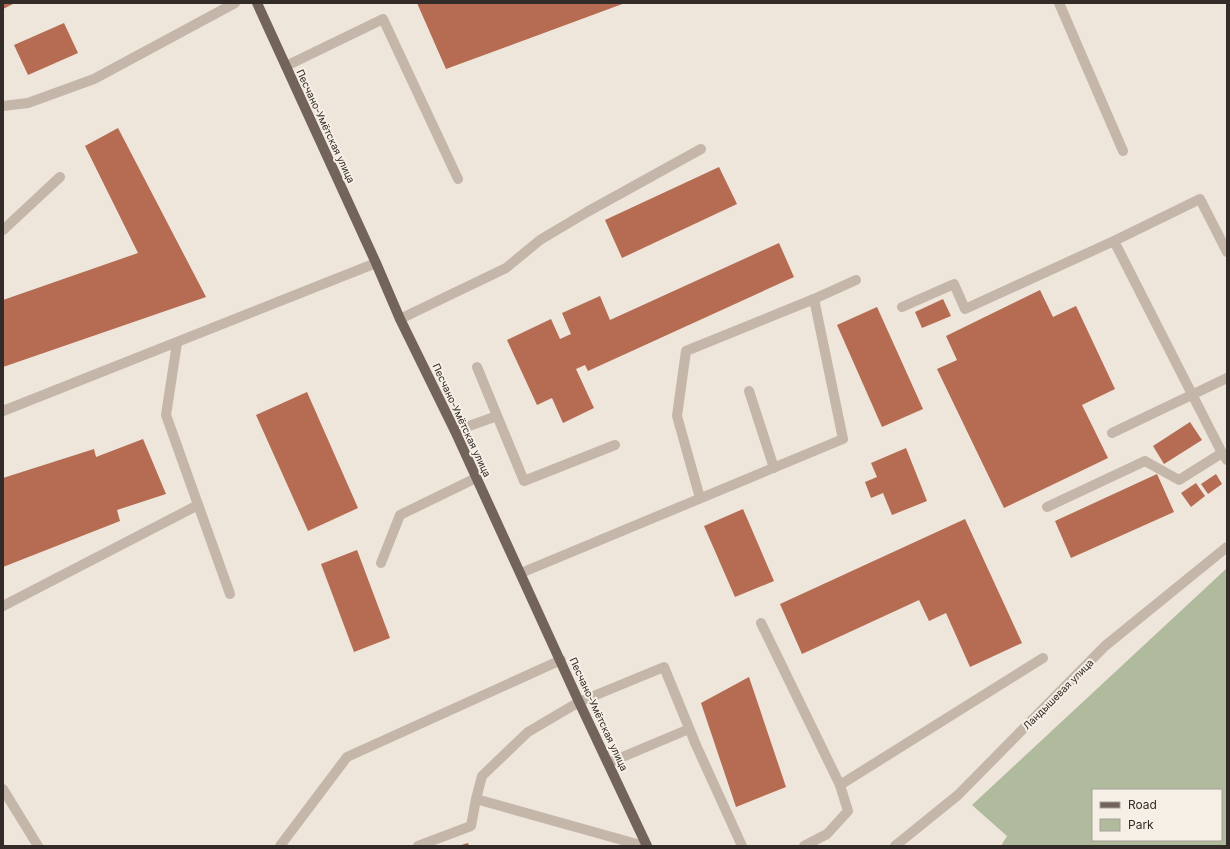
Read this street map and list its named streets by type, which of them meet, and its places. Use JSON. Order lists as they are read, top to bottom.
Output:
{
  "streets": {
    "main road": ["Песчано-Умётская улица"],
    "lane": ["Ландышевая улица"]
  },
  "legend": ["Road", "Park"]
}
